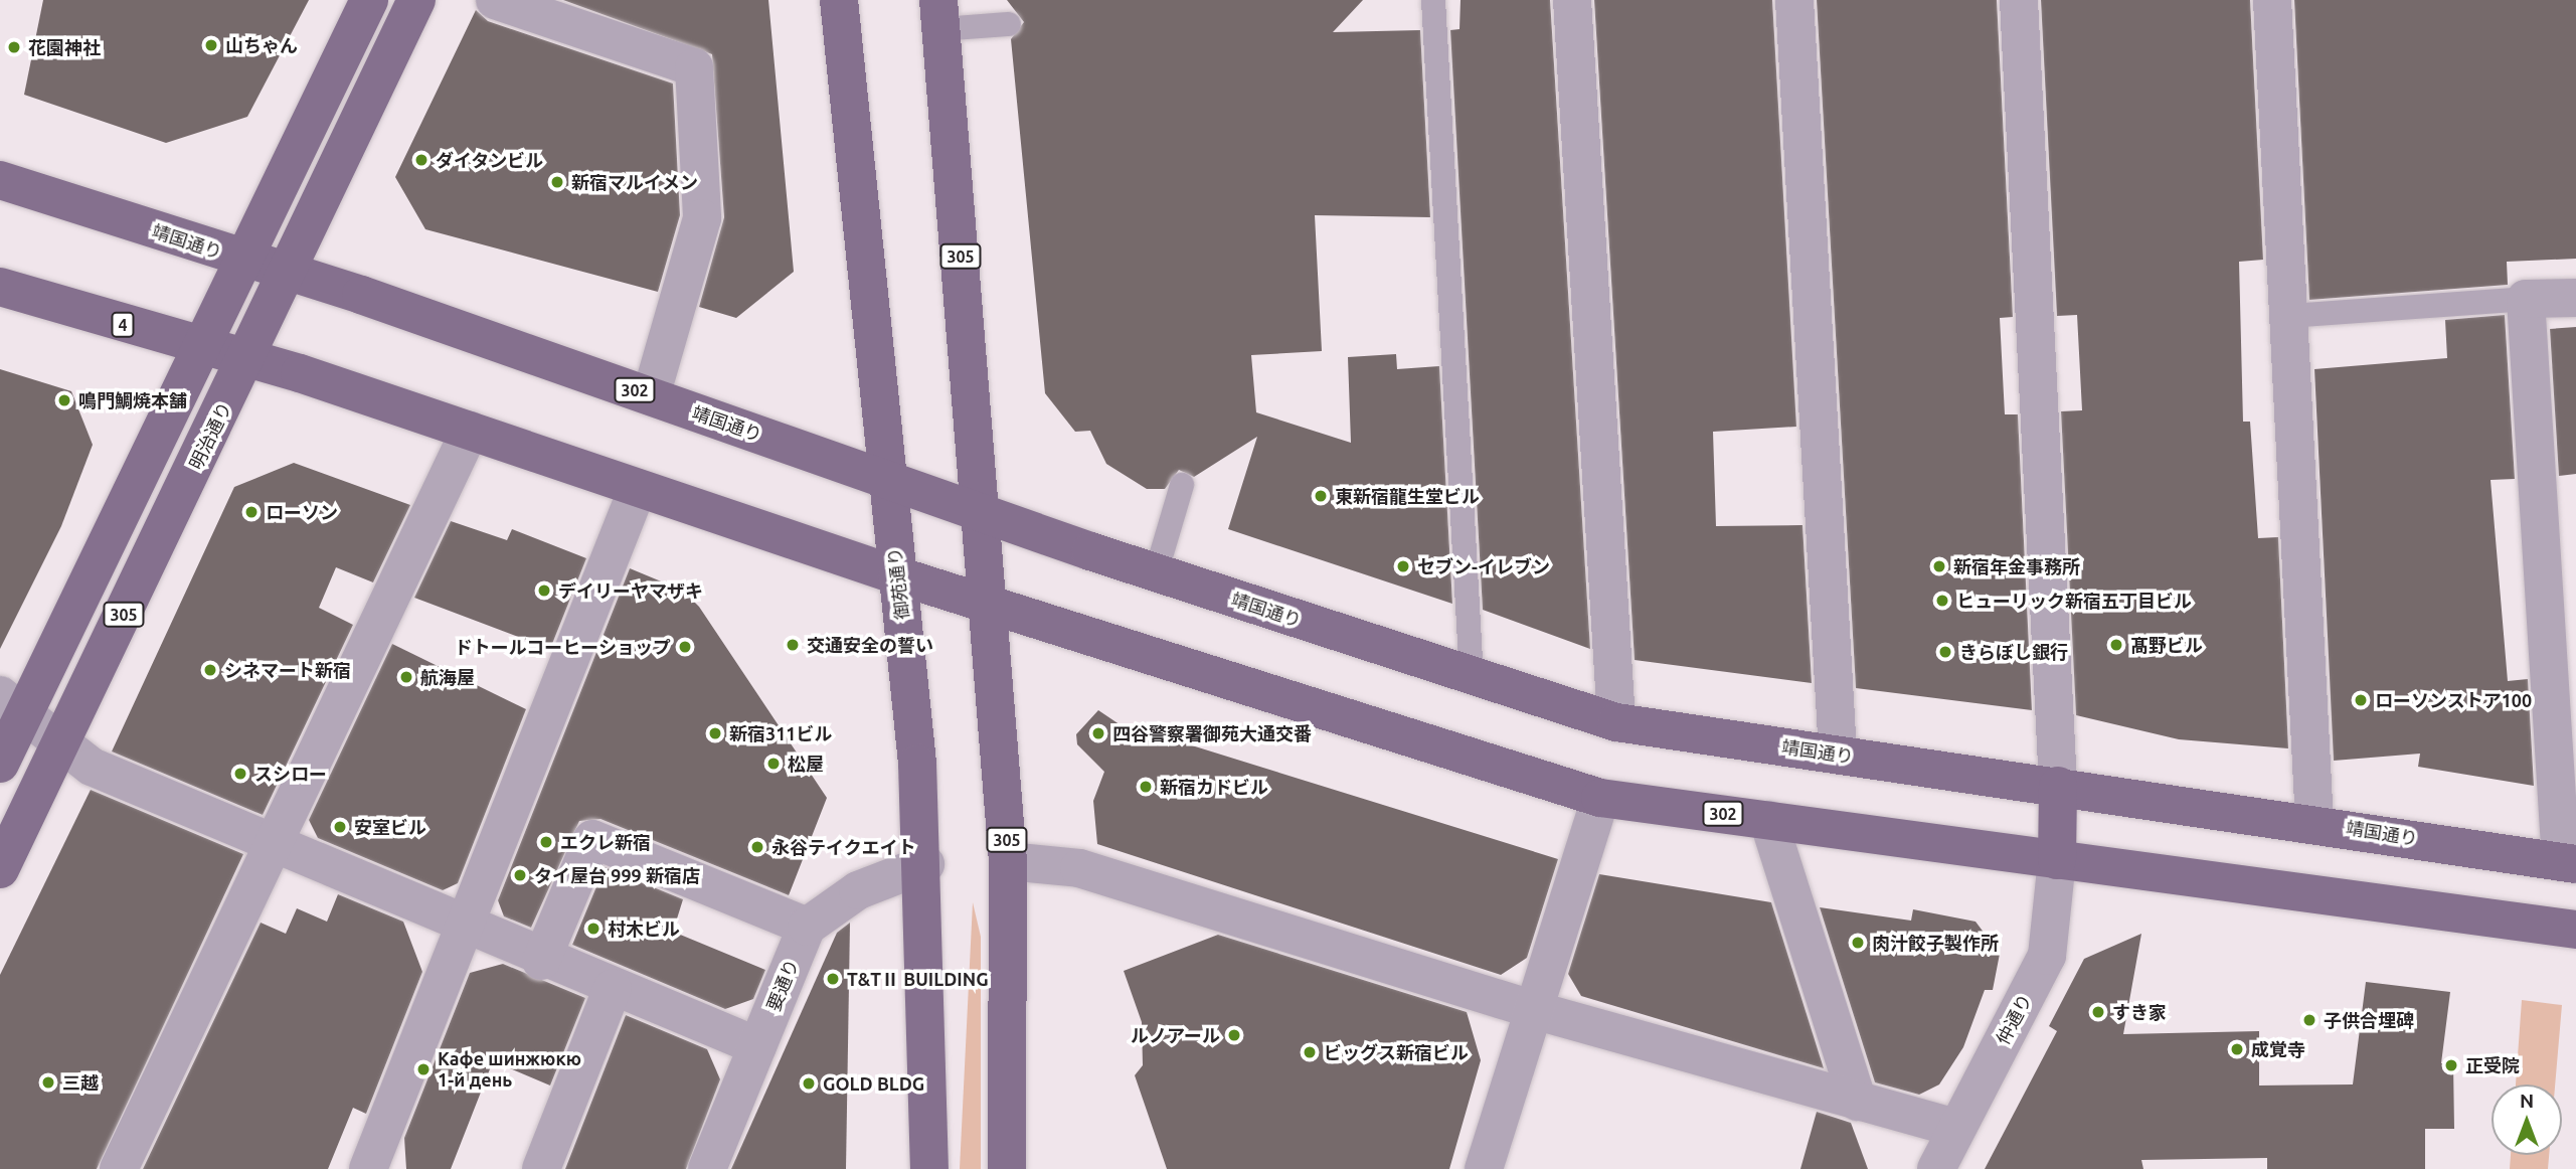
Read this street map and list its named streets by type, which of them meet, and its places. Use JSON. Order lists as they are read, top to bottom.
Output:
{
  "streets": {
    "main road": [
      "靖国通り",
      "305",
      "4",
      "302",
      "明治通り",
      "御苑通り"
    ],
    "street": ["要通り", "仲通り"]
  },
  "crossings": [
    ["靖国通り", "305"],
    ["靖国通り", "明治通り"],
    ["靖国通り", "御苑通り"],
    ["305", "4"],
    ["305", "302"],
    ["4", "302"],
    ["4", "明治通り"],
    ["302", "明治通り"],
    ["302", "御苑通り"],
    ["302", "仲通り"]
  ],
  "places": [
    "山ちゃん",
    "花園神社",
    "ダイタンビル",
    "新宿マルイメン",
    "鳴門鯛焼本舗",
    "東新宿龍生堂ビル",
    "ローソン",
    "セブン-イレブン",
    "新宿年金事務所",
    "デイリーヤマザキ",
    "ヒューリック新宿五丁目ビル",
    "交通安全の誓い",
    "髙野ビル",
    "ドトールコーヒーショップ",
    "きらぼし銀行",
    "シネマート新宿",
    "航海屋",
    "ローソンストア100",
    "新宿311ビル",
    "四谷警察署御苑大通交番",
    "松屋",
    "スシロー",
    "新宿カドビル",
    "安室ビル",
    "エクレ新宿",
    "永谷テイクエイト",
    "タイ屋台 999 新宿店",
    "村木ビル",
    "肉汁餃子製作所",
    "T&TⅡ BUILDING",
    "すき家",
    "子供合埋碑",
    "ルノアール",
    "成覚寺",
    "ビッグス新宿ビル",
    "正受院",
    "Кафе шинжюкю 1-й день",
    "三越",
    "GOLD BLDG"
  ],
  "north": "top"
}
